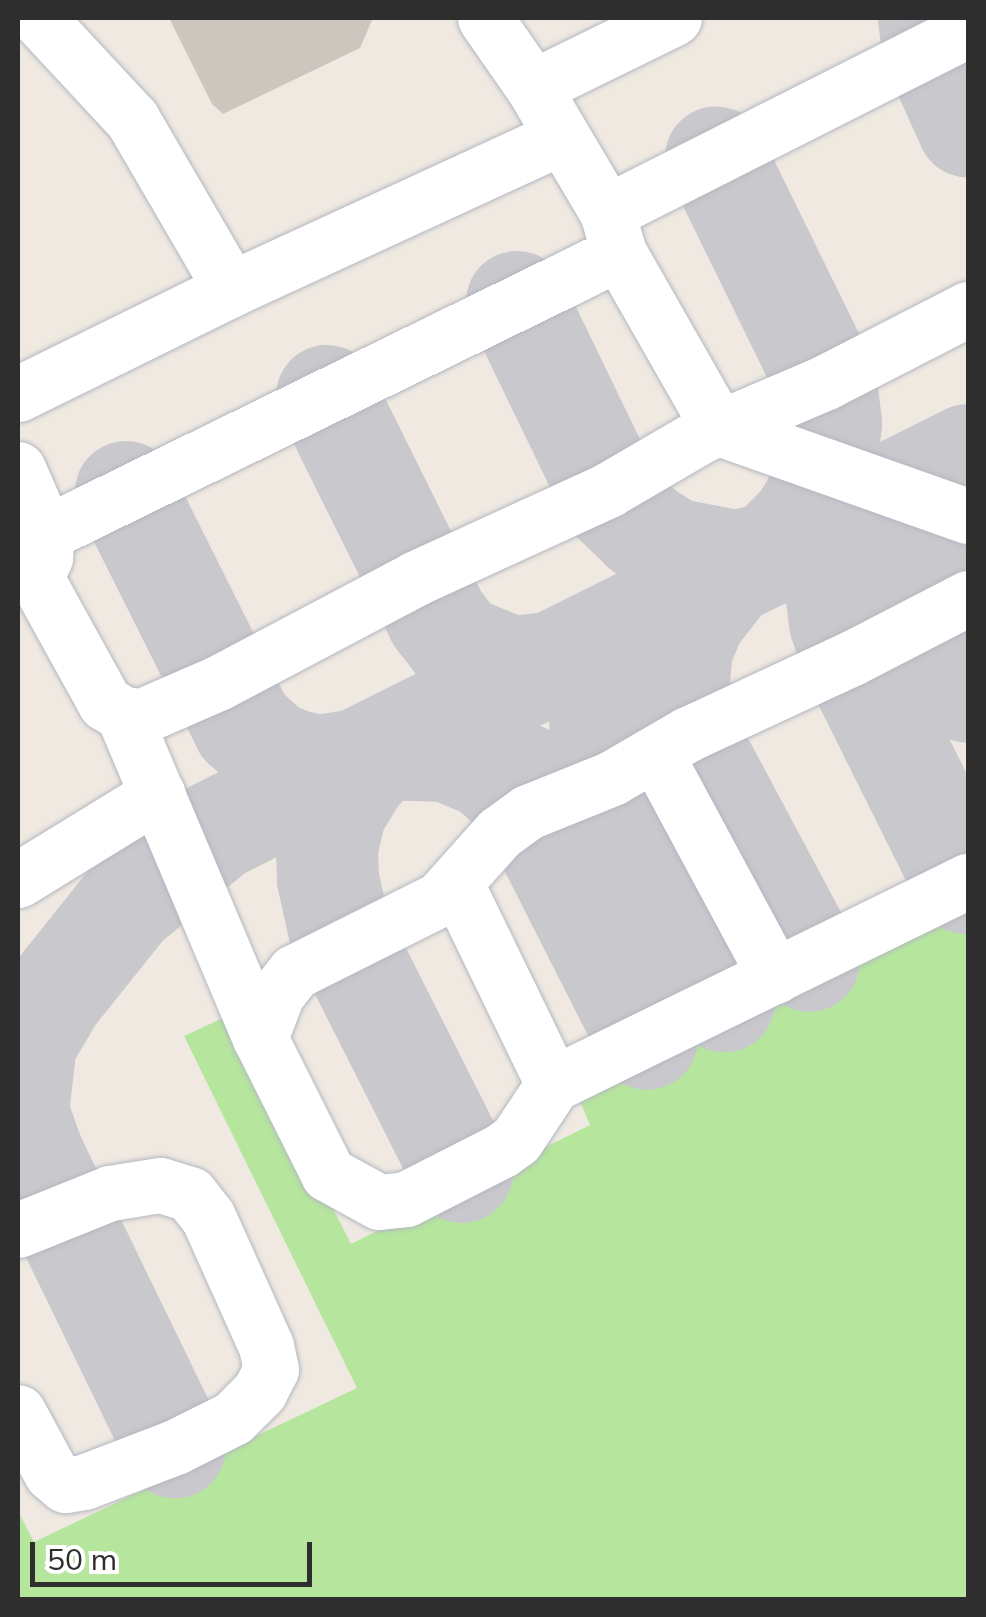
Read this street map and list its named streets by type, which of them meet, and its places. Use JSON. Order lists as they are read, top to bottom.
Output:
{
  "scale_bar": "50 m"
}
